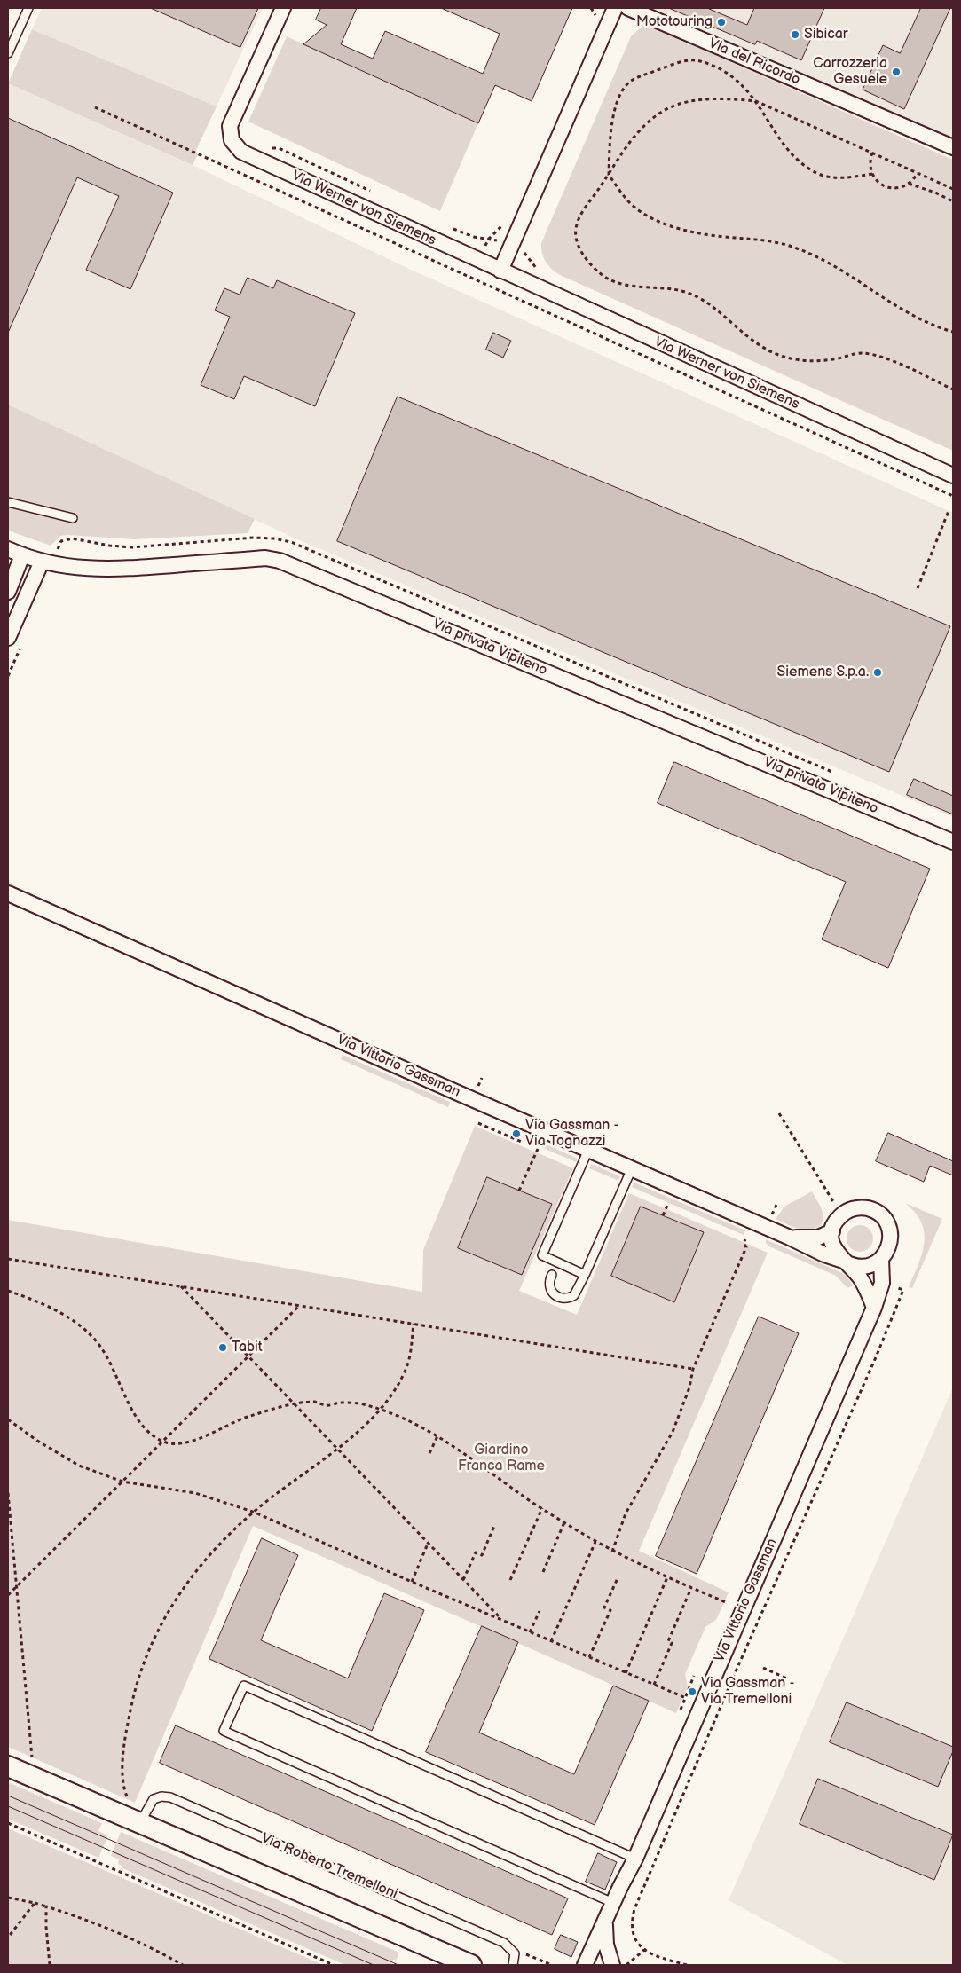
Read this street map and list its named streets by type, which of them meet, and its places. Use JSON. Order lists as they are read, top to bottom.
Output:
{
  "streets": {
    "street": [
      "Via del Ricordo",
      "Via Werner von Siemens",
      "Via privata Vipiteno",
      "Via Vittorio Gassman"
    ],
    "lane": ["Via Roberto Tremelloni"]
  },
  "parks": ["Giardino Franca Rame"],
  "places": [
    "Mototouring",
    "Sibicar",
    "Carrozzeria Gesuele",
    "Siemens S.p.a.",
    "Via Gassman - Via Tognazzi",
    "Tabit",
    "Via Gassman - Via Tremelloni"
  ]
}
